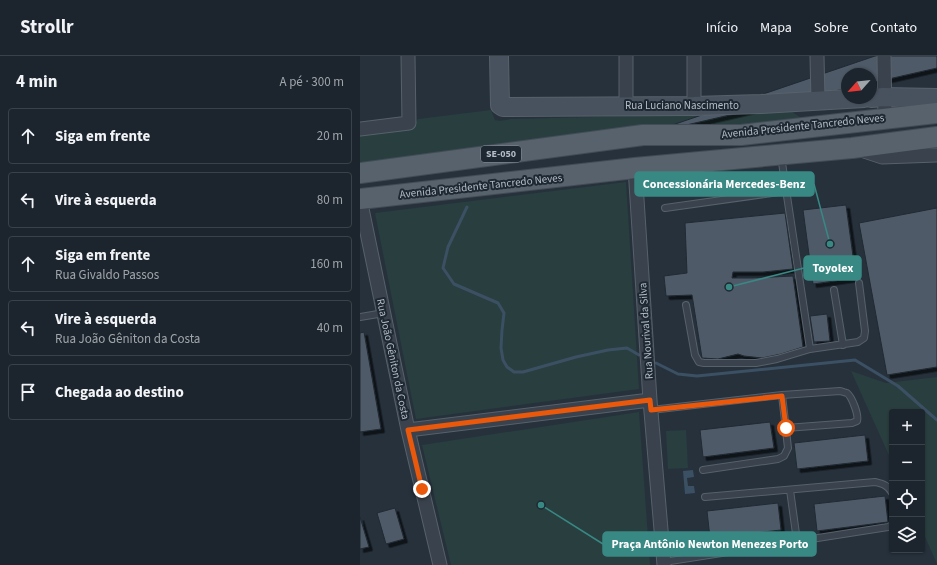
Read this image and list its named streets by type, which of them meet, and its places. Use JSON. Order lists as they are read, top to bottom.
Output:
{
  "streets": {
    "main road": ["Avenida Presidente Tancredo Neves", "SE-050"],
    "street": ["Rua Luciano Nascimento", "Rua Nourival da Silva", "Rua João Gêniton da Costa"]
  },
  "crossings": [
    ["Avenida Presidente Tancredo Neves", "Rua Nourival da Silva"],
    ["Avenida Presidente Tancredo Neves", "Rua João Gêniton da Costa"]
  ],
  "places": ["Concessionária Mercedes-Benz", "Toyolex", "Praça Antônio Newton Menezes Porto"],
  "north": "bottom left",
  "page": {
    "header": "Strollr",
    "nav": [
      "Início",
      "Mapa",
      "Sobre",
      "Contato"
    ],
    "heading": ["4 min", "A pé · 300 m"],
    "list": [
      ["Siga em frente", "20 m"],
      ["Vire à esquerda", "80 m"],
      ["Siga em frente", "Rua Givaldo Passos", "160 m"],
      ["Vire à esquerda", "Rua João Gêniton da Costa", "40 m"],
      "Chegada ao destino"
    ],
    "map_buttons": ["+", "−"]
  }
}
